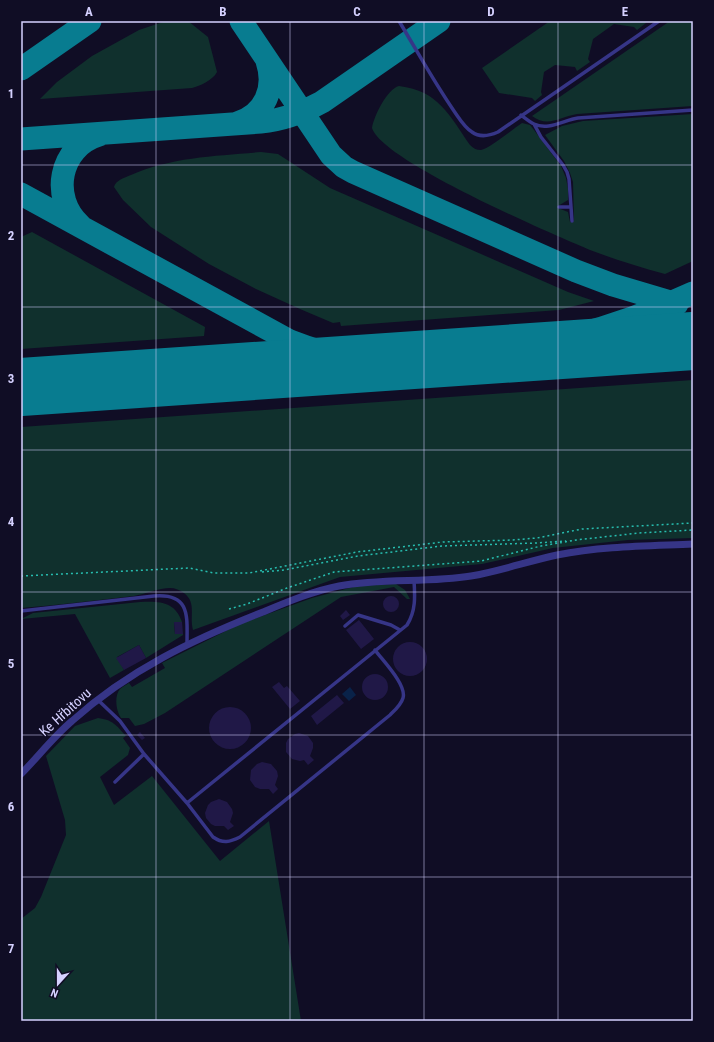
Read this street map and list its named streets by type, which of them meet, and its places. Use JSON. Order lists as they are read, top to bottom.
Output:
{
  "streets": {
    "street": ["Ke Hřbitovu"]
  },
  "north": "bottom",
  "grid": {
    "columns": [
      "A",
      "B",
      "C",
      "D",
      "E"
    ],
    "rows": [
      "1",
      "2",
      "3",
      "4",
      "5",
      "6",
      "7"
    ]
  }
}
